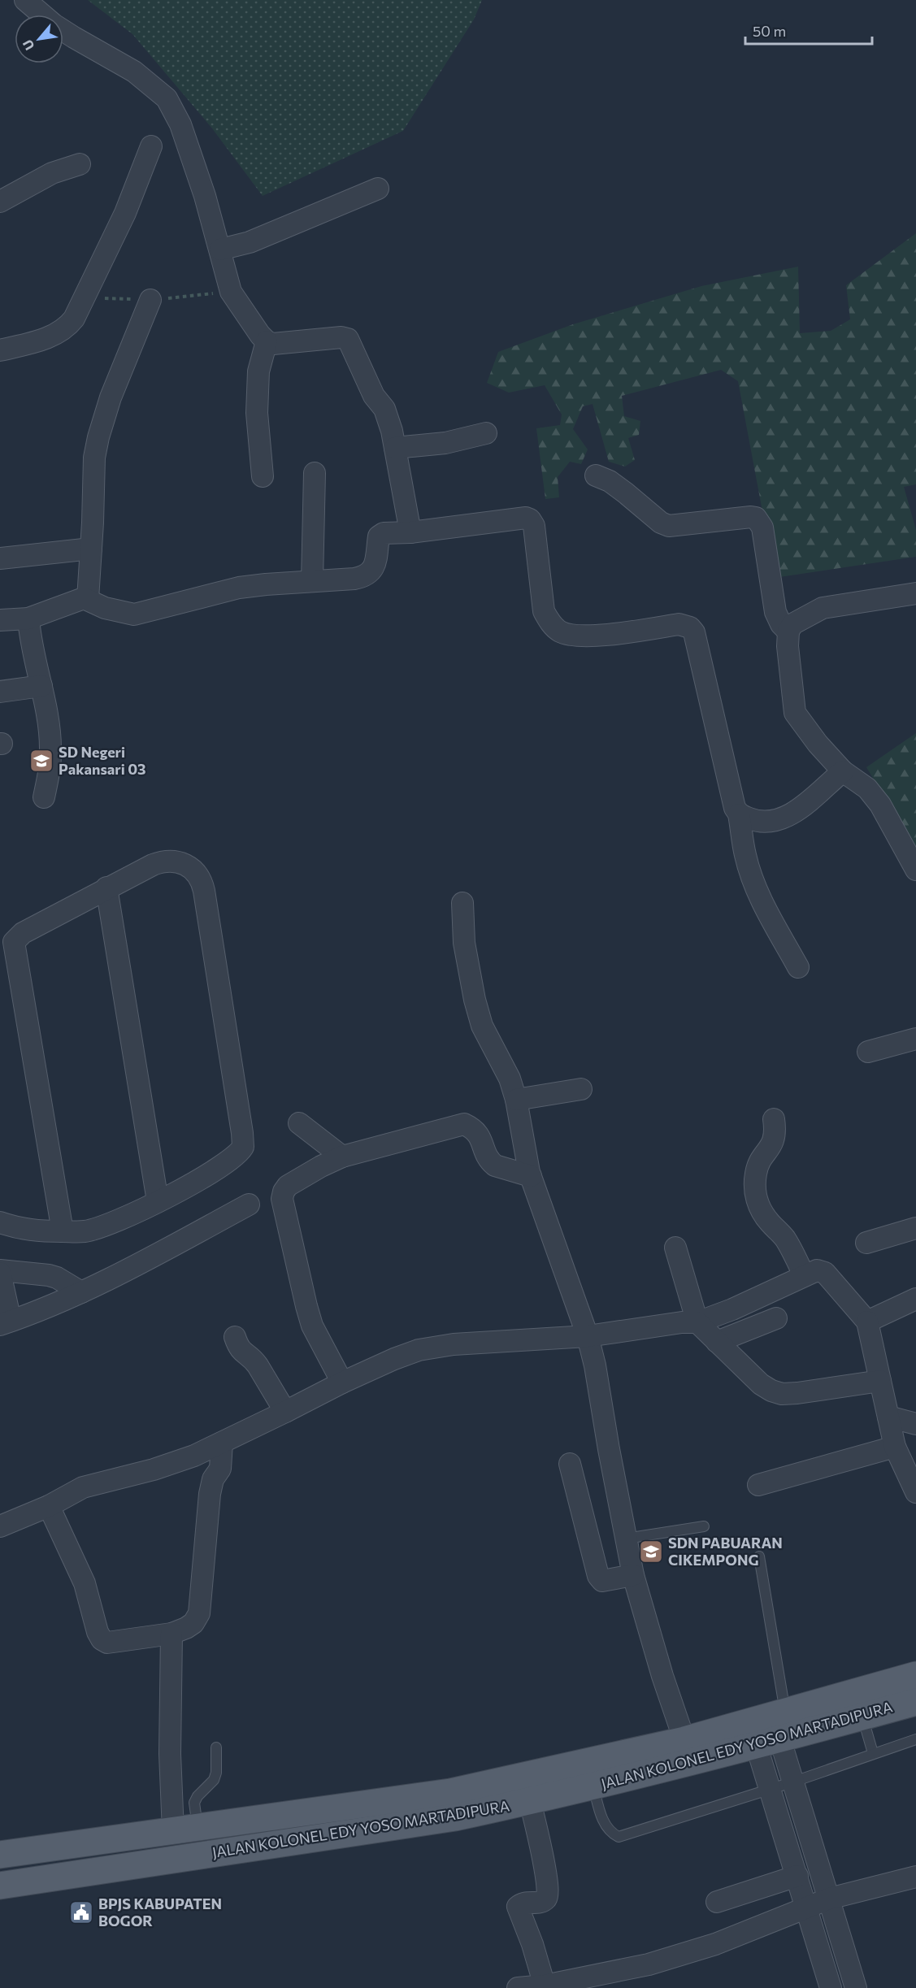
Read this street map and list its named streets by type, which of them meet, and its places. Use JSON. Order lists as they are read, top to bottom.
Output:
{
  "streets": {
    "main road": ["JALAN KOLONEL EDY YOSO MARTADIPURA"]
  },
  "places": {
    "school or university": ["SD Negeri Pakansari 03", "SDN PABUARAN CIKEMPONG"],
    "public building": ["BPJS KABUPATEN BOGOR"]
  },
  "scale_bar": "50 m",
  "north": "bottom left"
}
